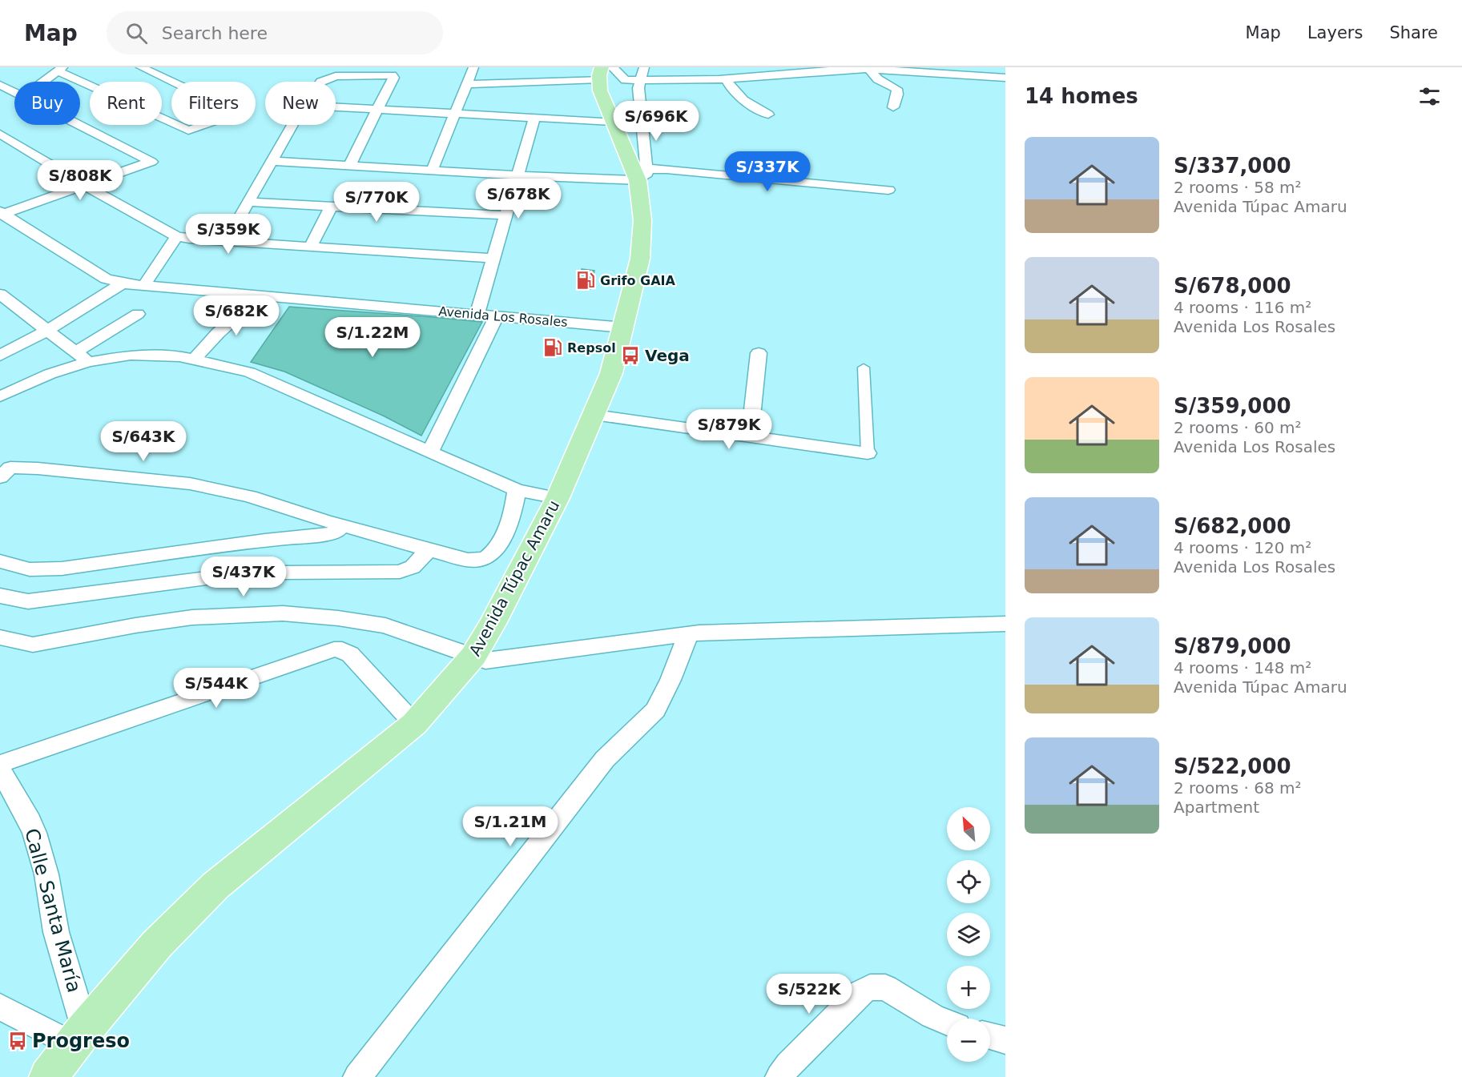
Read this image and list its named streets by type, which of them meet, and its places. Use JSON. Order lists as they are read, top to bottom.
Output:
{
  "streets": {
    "highway": ["Avenida Túpac Amaru"],
    "street": ["Avenida Los Rosales", "Calle Santa María"]
  },
  "crossings": [
    ["Avenida Los Rosales", "Avenida Túpac Amaru"],
    ["Avenida Túpac Amaru", "Calle Santa María"]
  ],
  "places": {
    "fuel station": ["Grifo GAIA", "Repsol"],
    "bus stop": ["Vega", "Progreso"]
  },
  "north": "top left",
  "page": {
    "header": "Map",
    "search": "Search here",
    "nav": ["Map", "Layers", "Share"],
    "heading": "14 homes",
    "chip": [
      "Buy",
      "Rent",
      "Filters",
      "New"
    ],
    "price": [
      "S/696K",
      "S/337K",
      "S/808K",
      "S/678K",
      "S/770K",
      "S/359K",
      "S/682K",
      "S/1.22M",
      "S/879K",
      "S/643K",
      "S/437K",
      "S/544K",
      "S/1.21M",
      "S/522K"
    ],
    "list": [
      {
        "name": "S/337,000",
        "note": "2 rooms · 58 m² · Avenida Túpac Amaru"
      },
      {
        "name": "S/678,000",
        "note": "4 rooms · 116 m² · Avenida Los Rosales"
      },
      {
        "name": "S/359,000",
        "note": "2 rooms · 60 m² · Avenida Los Rosales"
      },
      {
        "name": "S/682,000",
        "note": "4 rooms · 120 m² · Avenida Los Rosales"
      },
      {
        "name": "S/879,000",
        "note": "4 rooms · 148 m² · Avenida Túpac Amaru"
      },
      {
        "name": "S/522,000",
        "note": "2 rooms · 68 m² · Apartment"
      }
    ],
    "map_buttons": ["+", "−"]
  }
}
